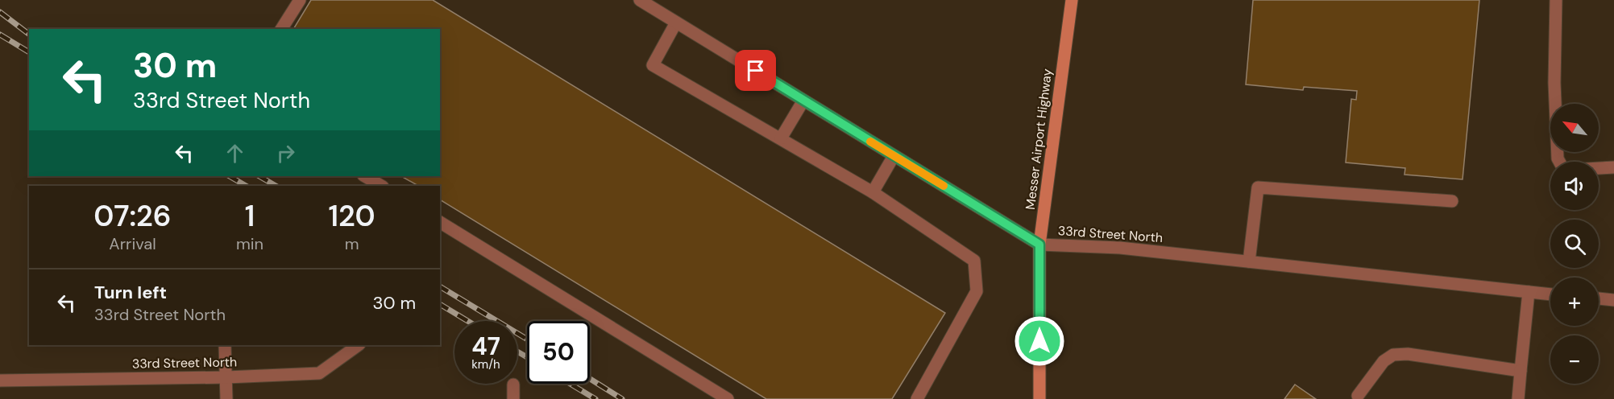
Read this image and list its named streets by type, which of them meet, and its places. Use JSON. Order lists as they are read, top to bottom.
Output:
{
  "streets": {
    "main road": ["Messer Airport Highway"],
    "street": ["33rd Street North"]
  },
  "crossings": [
    ["Messer Airport Highway", "33rd Street North"]
  ],
  "north": "top left",
  "page": {
    "turn": ["30 m", "33rd Street North"],
    "map_buttons": ["+", "−"],
    "eta": [
      "07:26",
      "Arrival",
      "1",
      "min",
      "120",
      "m"
    ],
    "list": [
      {
        "name": "Turn left",
        "note": "33rd Street North",
        "value": "30 m"
      }
    ],
    "speed": "47 km/h",
    "limit": "50"
  }
}
